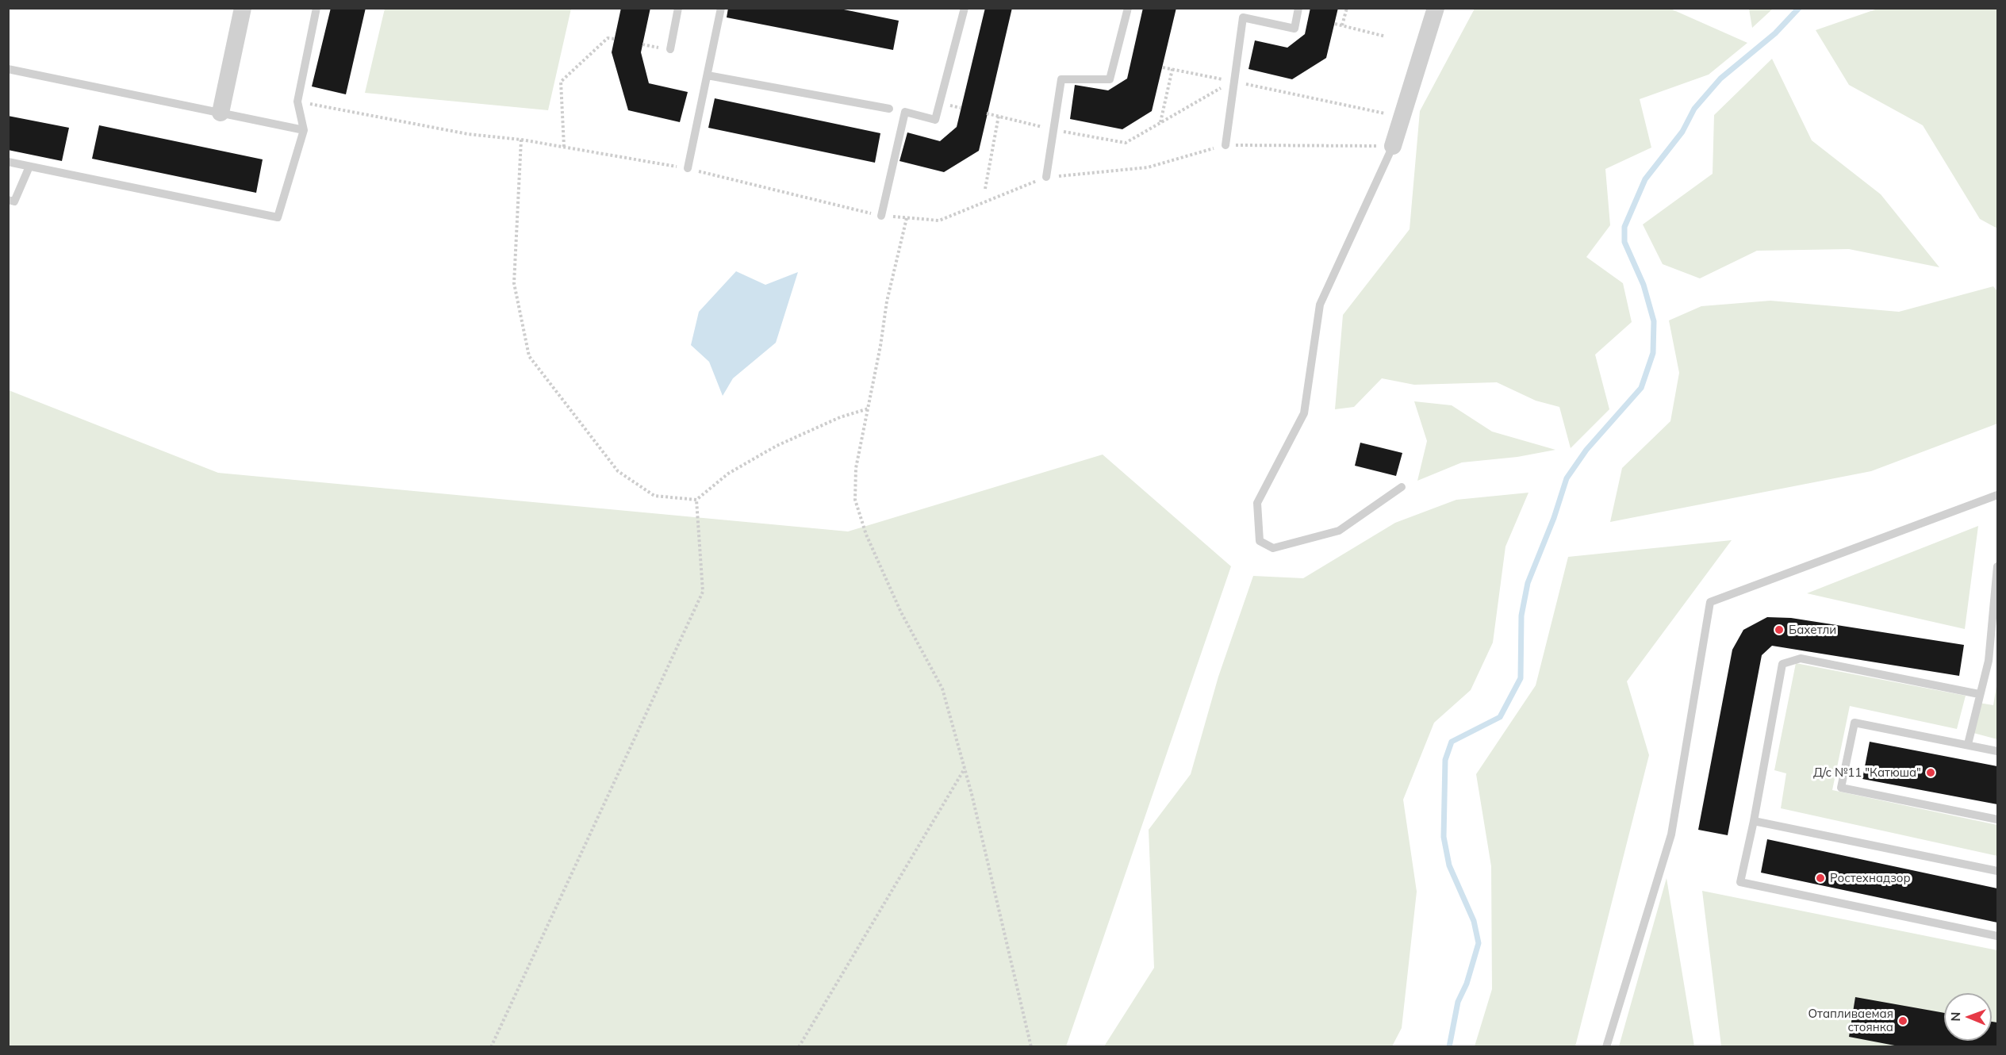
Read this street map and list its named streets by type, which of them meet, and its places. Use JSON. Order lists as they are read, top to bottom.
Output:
{
  "places": [
    "Бахетли",
    "Д/с №11 \"Катюша\"",
    "Ростехнадзор",
    "Отапливаемая стоянка"
  ],
  "north": "left"
}
